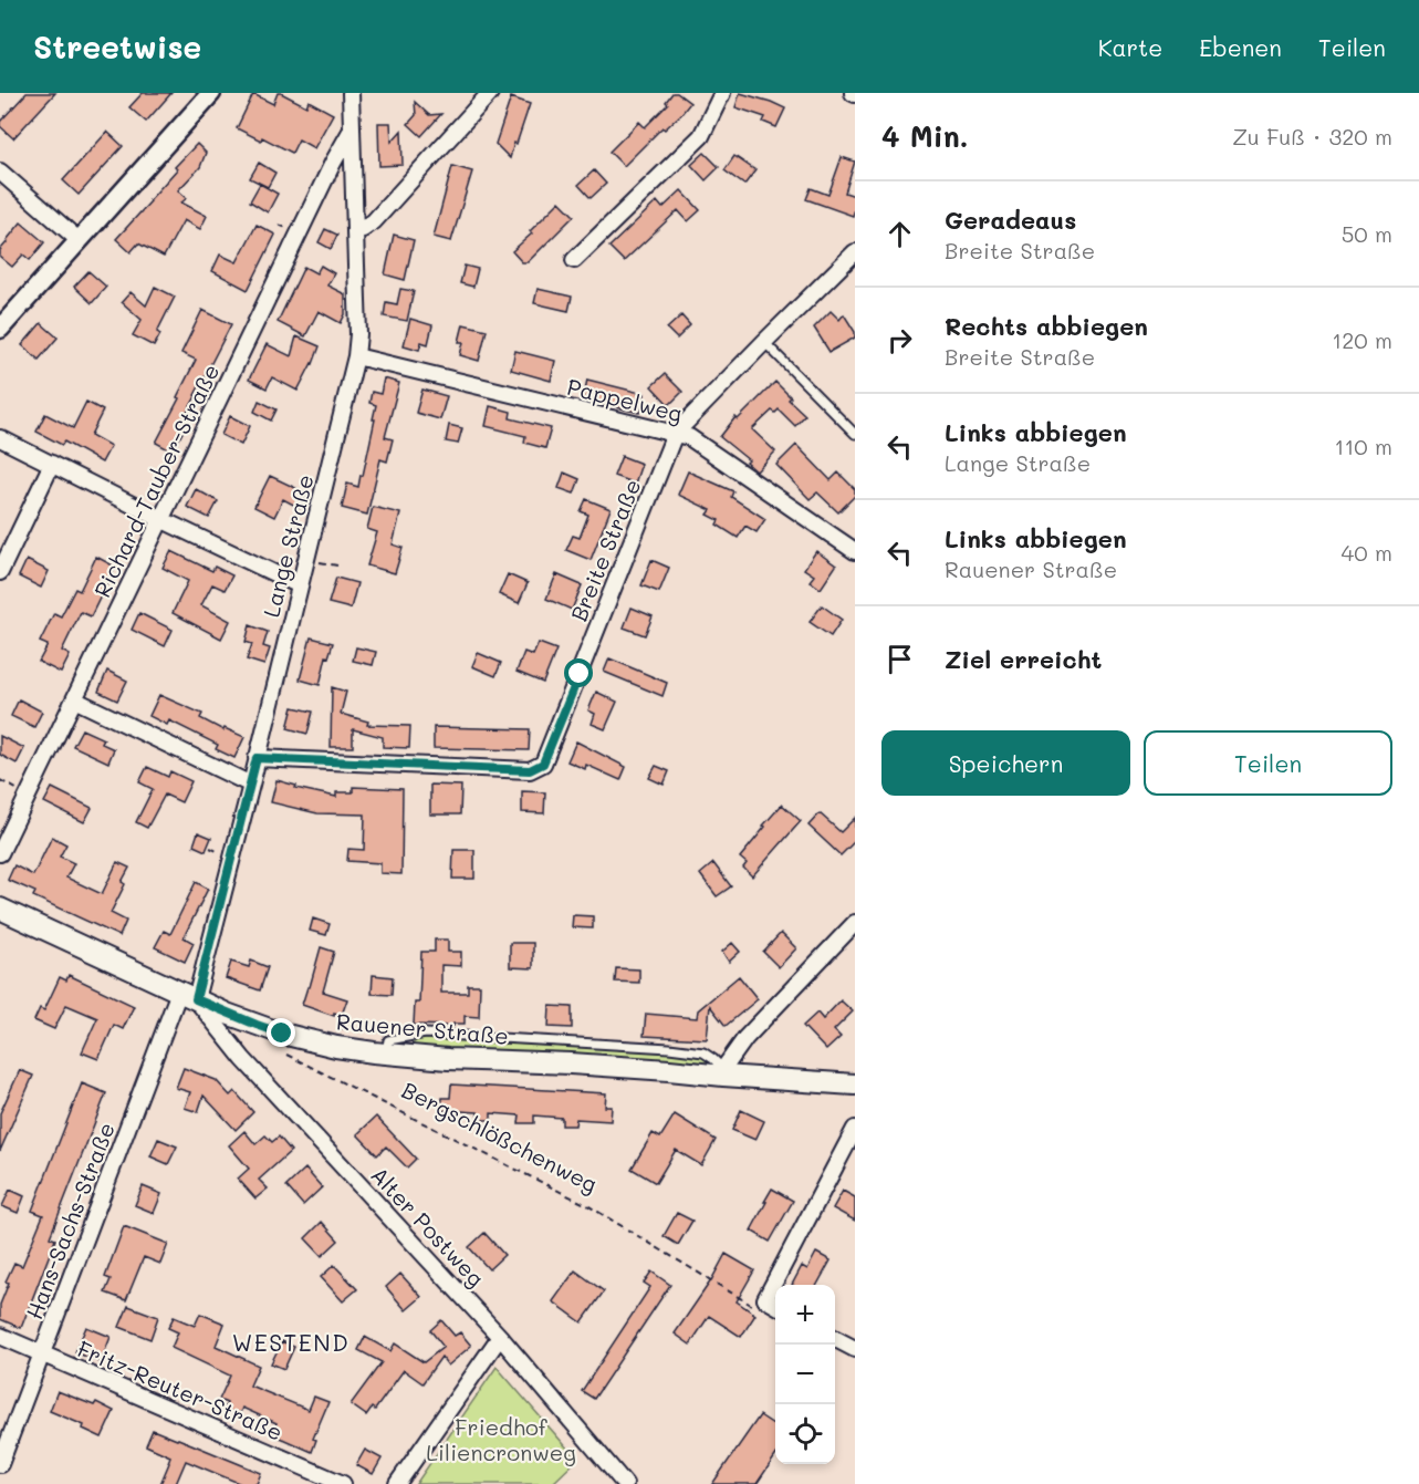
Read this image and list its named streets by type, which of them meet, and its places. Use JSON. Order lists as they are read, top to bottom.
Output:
{
  "streets": {
    "main road": ["Rauener Straße"],
    "street": [
      "Pappelweg",
      "Richard-Tauber-Straße",
      "Lange Straße",
      "Breite Straße",
      "Hans-Sachs-Straße",
      "Alter Postweg",
      "Fritz-Reuter-Straße"
    ],
    "path": ["Bergschlößchenweg"]
  },
  "crossings": [
    ["Pappelweg", "Lange Straße"],
    ["Pappelweg", "Breite Straße"],
    ["Richard-Tauber-Straße", "Lange Straße"],
    ["Lange Straße", "Breite Straße"],
    ["Lange Straße", "Rauener Straße"],
    ["Lange Straße", "Hans-Sachs-Straße"],
    ["Lange Straße", "Alter Postweg"],
    ["Rauener Straße", "Hans-Sachs-Straße"],
    ["Rauener Straße", "Alter Postweg"],
    ["Hans-Sachs-Straße", "Alter Postweg"],
    ["Hans-Sachs-Straße", "Fritz-Reuter-Straße"]
  ],
  "districts": ["WESTEND"],
  "parks": ["Friedhof Liliencronweg"],
  "page": {
    "header": "Streetwise",
    "nav": ["Karte", "Ebenen", "Teilen"],
    "heading": ["4 Min.", "Zu Fuß · 320 m"],
    "list": [
      ["Geradeaus", "Breite Straße", "50 m"],
      ["Rechts abbiegen", "Breite Straße", "120 m"],
      ["Links abbiegen", "Lange Straße", "110 m"],
      ["Links abbiegen", "Rauener Straße", "40 m"],
      "Ziel erreicht"
    ],
    "buttons": ["Speichern", "Teilen"],
    "map_buttons": ["+", "−"]
  }
}
